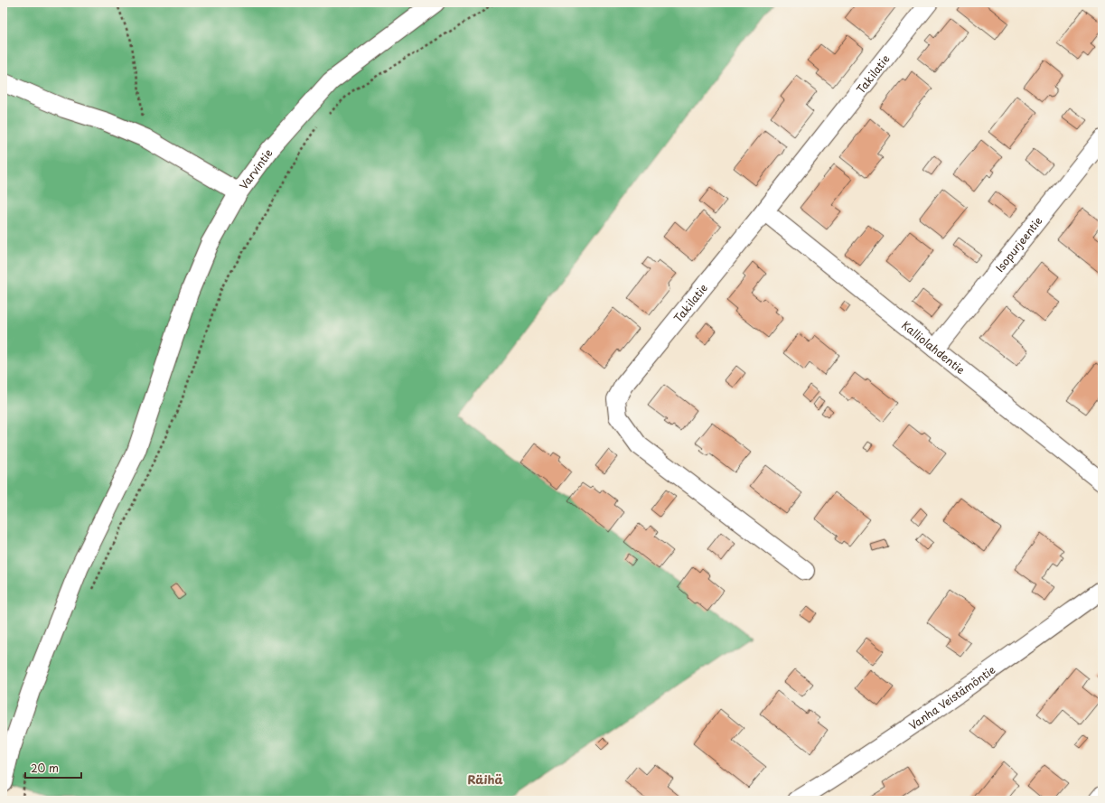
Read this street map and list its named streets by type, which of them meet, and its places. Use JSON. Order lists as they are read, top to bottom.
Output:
{
  "streets": {
    "street": [
      "Takilatie",
      "Varvintie",
      "Isopurjeentie",
      "Kalliolahdentie",
      "Vanha Veistämöntie"
    ]
  },
  "crossings": [
    ["Takilatie", "Kalliolahdentie"],
    ["Isopurjeentie", "Kalliolahdentie"]
  ],
  "districts": ["Räihä"],
  "scale_bar": "20 m"
}
